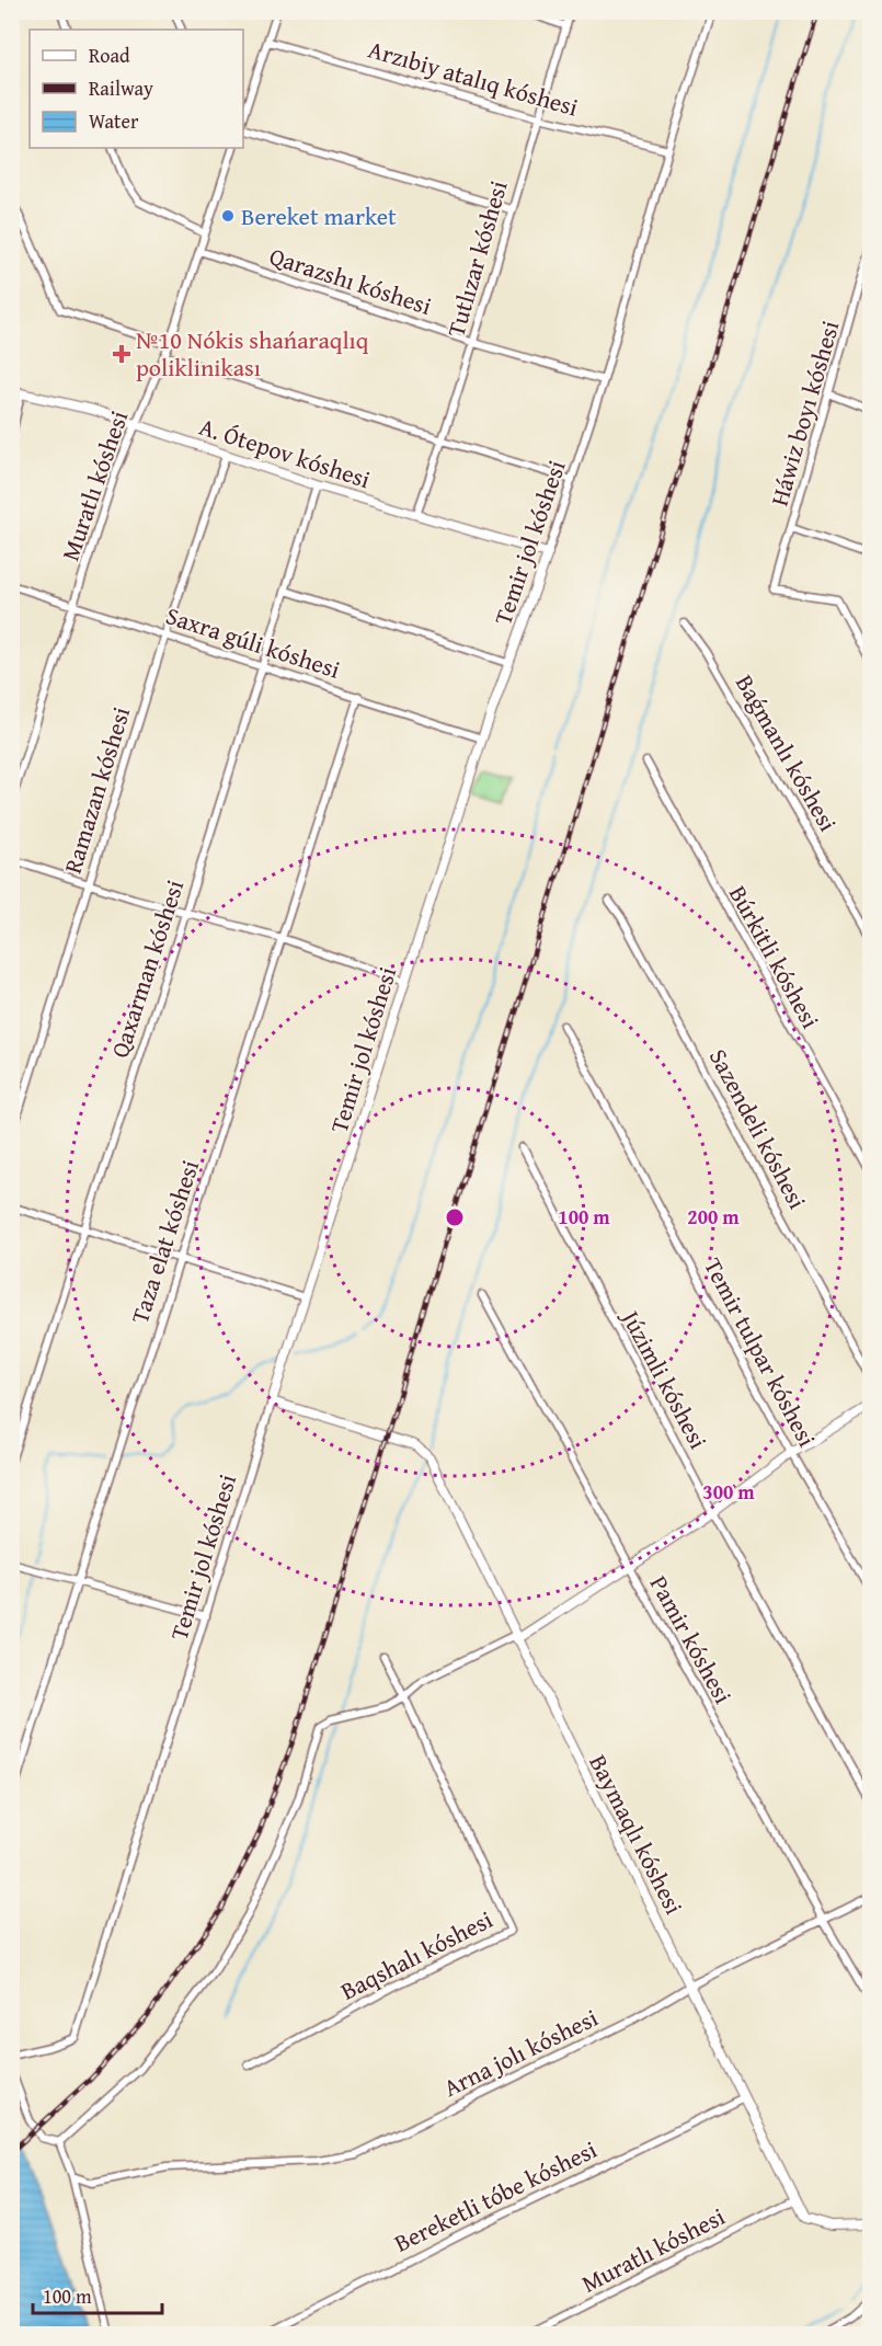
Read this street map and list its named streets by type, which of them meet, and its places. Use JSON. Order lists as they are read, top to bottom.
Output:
{
  "streets": {
    "street": [
      "Arzıbiy atalıq kóshesi",
      "Tutlızar kóshesi",
      "Qarazshı kóshesi",
      "Háwiz boyı kóshesi",
      "A. Ótepov kóshesi",
      "Muratlı kóshesi",
      "Temir jol kóshesi",
      "Saxra gúli kóshesi",
      "Baǵmanlı kóshesi",
      "Ramazan kóshesi",
      "Búrkitli kóshesi",
      "Qaxarman kóshesi",
      "Sazendeli kóshesi",
      "Taza elat kóshesi",
      "Temir tulpar kóshesi",
      "Júzimli kóshesi",
      "Pamir kóshesi",
      "Baymaqlı kóshesi",
      "Baqshalı kóshesi",
      "Arna jolı kóshesi",
      "Bereketli tóbe kóshesi"
    ]
  },
  "crossings": [
    ["Arzıbiy atalıq kóshesi", "Tutlızar kóshesi"],
    ["Arzıbiy atalıq kóshesi", "Temir jol kóshesi"],
    ["Tutlızar kóshesi", "Qarazshı kóshesi"],
    ["Tutlızar kóshesi", "A. Ótepov kóshesi"],
    ["Qarazshı kóshesi", "Muratlı kóshesi"],
    ["Qarazshı kóshesi", "Temir jol kóshesi"],
    ["A. Ótepov kóshesi", "Muratlı kóshesi"],
    ["A. Ótepov kóshesi", "Temir jol kóshesi"],
    ["A. Ótepov kóshesi", "Ramazan kóshesi"],
    ["A. Ótepov kóshesi", "Qaxarman kóshesi"],
    ["Muratlı kóshesi", "Saxra gúli kóshesi"],
    ["Muratlı kóshesi", "Baymaqlı kóshesi"],
    ["Temir jol kóshesi", "Saxra gúli kóshesi"],
    ["Temir jol kóshesi", "Baymaqlı kóshesi"],
    ["Saxra gúli kóshesi", "Ramazan kóshesi"],
    ["Saxra gúli kóshesi", "Qaxarman kóshesi"],
    ["Saxra gúli kóshesi", "Taza elat kóshesi"],
    ["Pamir kóshesi", "Arna jolı kóshesi"],
    ["Baymaqlı kóshesi", "Arna jolı kóshesi"],
    ["Baymaqlı kóshesi", "Bereketli tóbe kóshesi"]
  ],
  "places": {
    "other": ["Bereket market"],
    "health": ["№10 Nókis shańaraqlıq poliklinikası"]
  },
  "legend": ["Road", "Railway", "Water"],
  "scale_bar": "100 m",
  "rings": ["100 m", "200 m", "300 m"]
}
